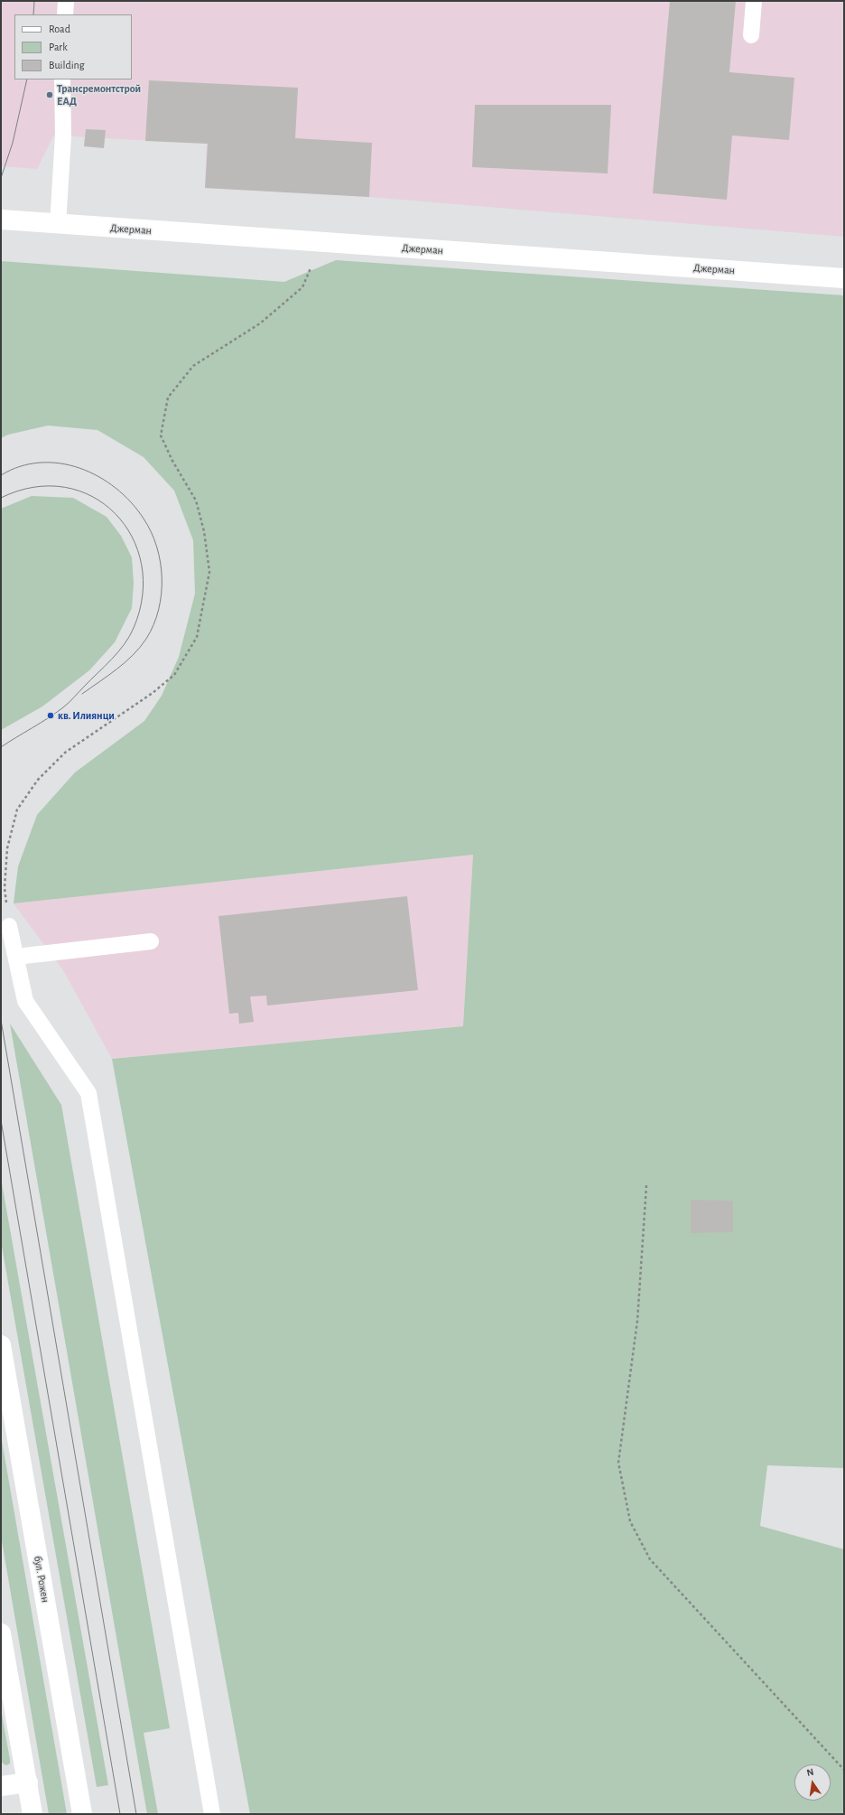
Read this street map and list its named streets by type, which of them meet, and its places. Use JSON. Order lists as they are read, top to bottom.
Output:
{
  "streets": {
    "street": ["Джерман", "бул. Рожен"]
  },
  "places": ["Трансремонтстрой ЕАД", "кв. Илиянци"],
  "legend": ["Road", "Park", "Building"],
  "north": "top"
}
